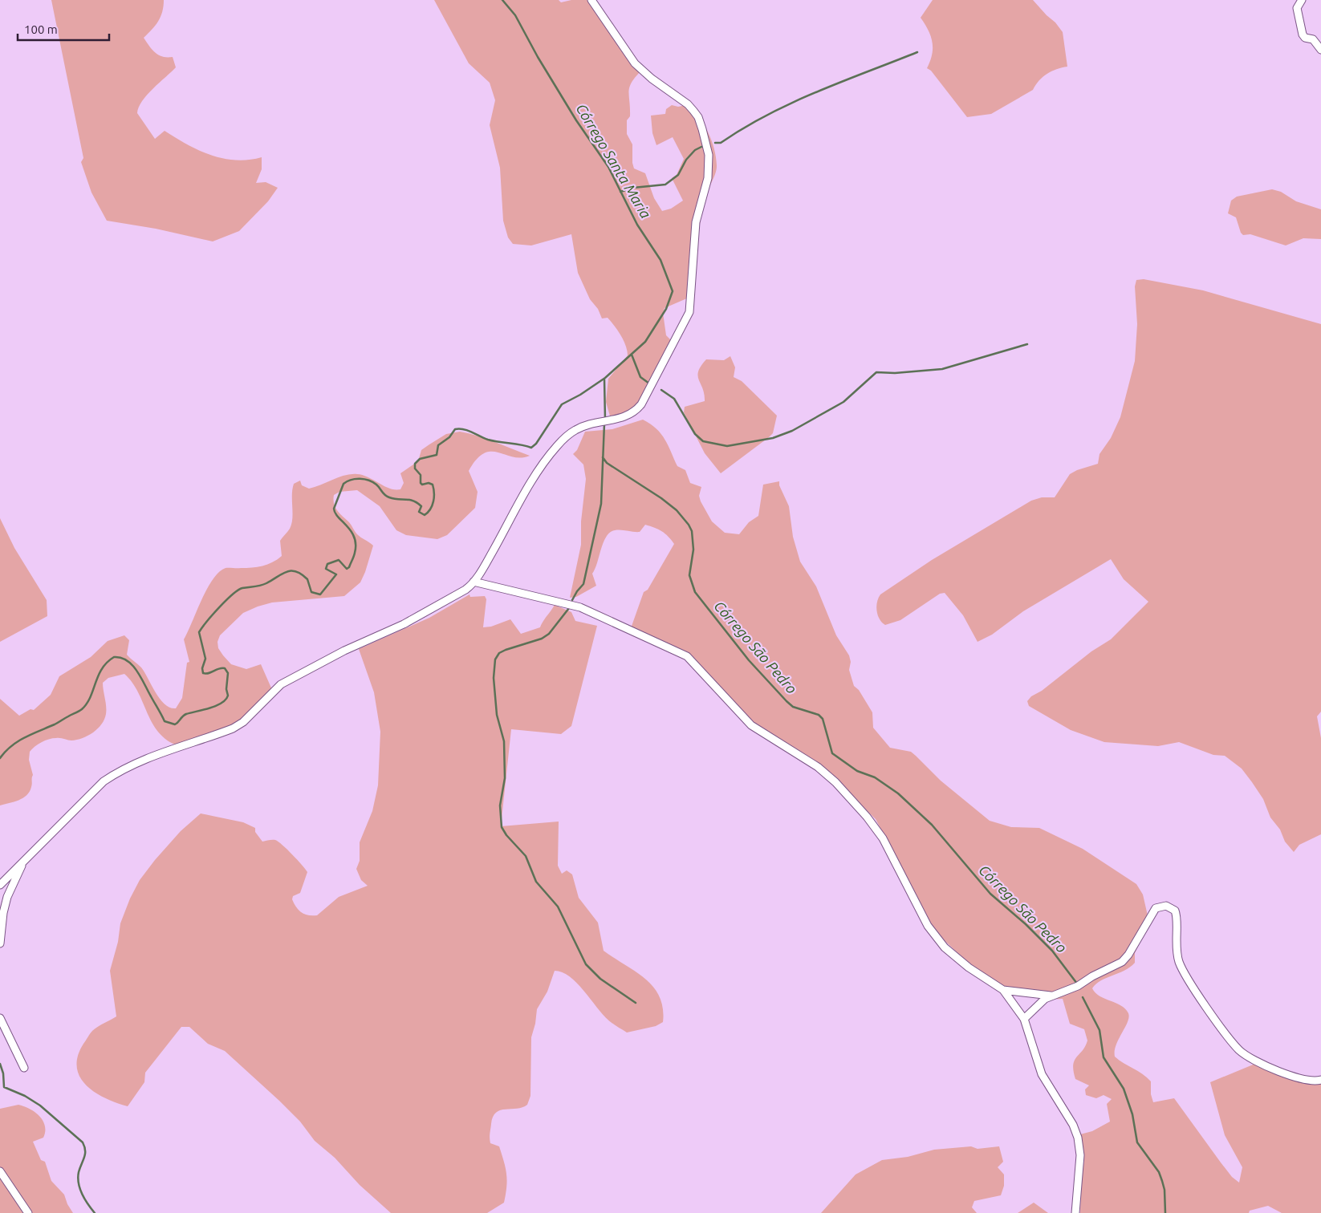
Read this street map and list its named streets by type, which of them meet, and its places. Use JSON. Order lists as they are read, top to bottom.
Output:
{
  "water": ["Córrego Santa Maria", "Córrego São Pedro"],
  "scale_bar": "100 m"
}
